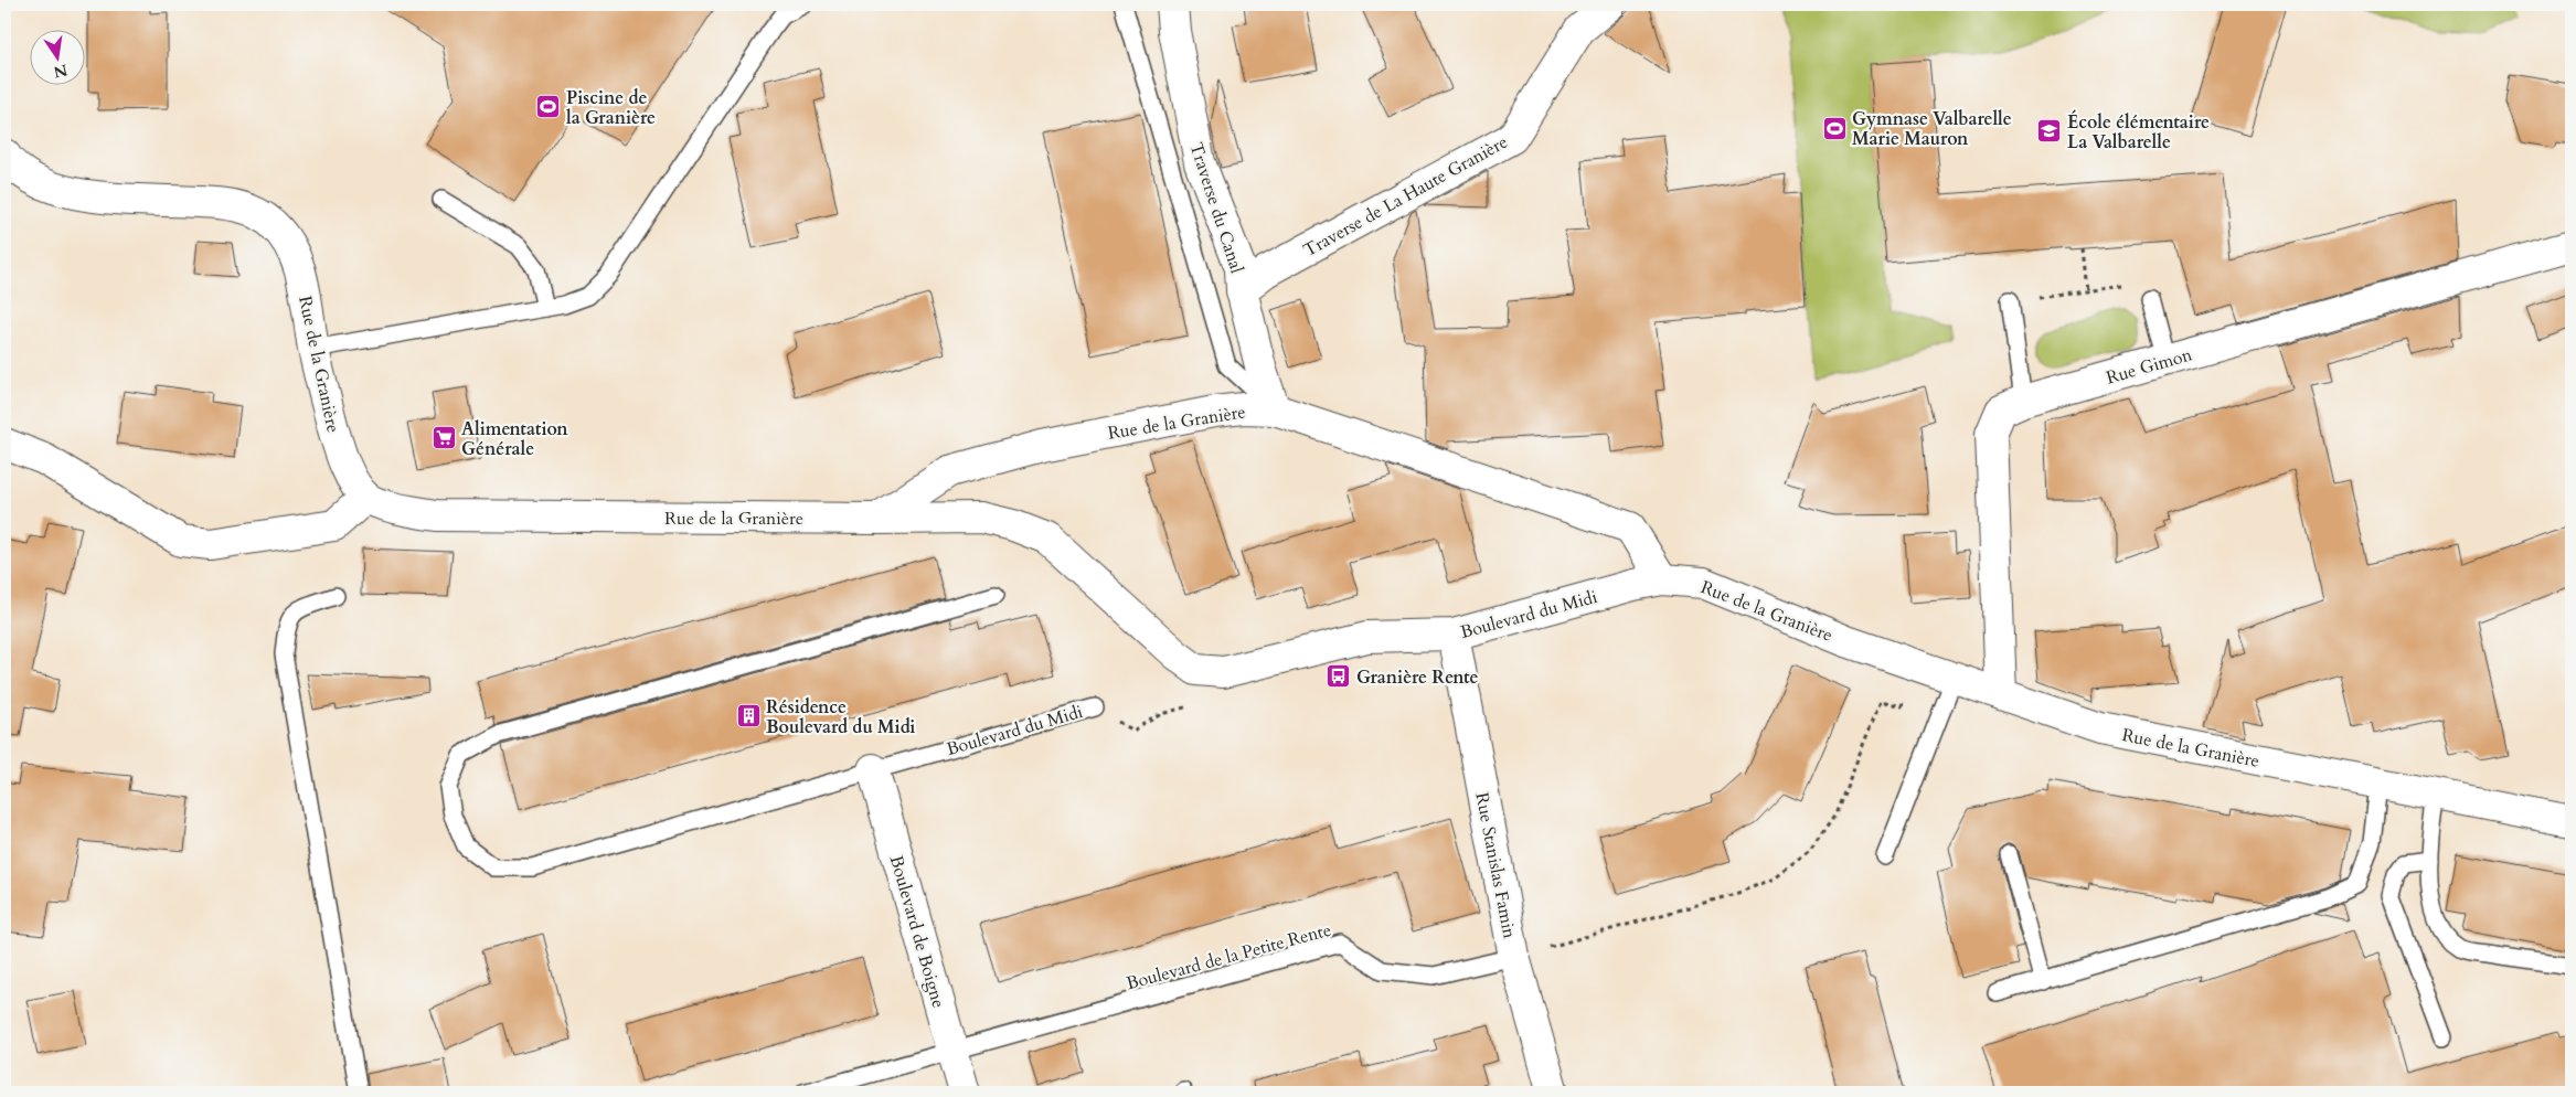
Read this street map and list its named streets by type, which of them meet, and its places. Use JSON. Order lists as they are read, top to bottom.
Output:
{
  "streets": {
    "street": [
      "Traverse de La Haute Granière",
      "Traverse du Canal",
      "Rue de la Granière",
      "Rue Gimon",
      "Boulevard du Midi",
      "Rue Stanislas Famin",
      "Boulevard de Boigne"
    ],
    "lane": ["Boulevard de la Petite Rente"]
  },
  "crossings": [
    ["Traverse de La Haute Granière", "Traverse du Canal"],
    ["Traverse du Canal", "Rue de la Granière"],
    ["Rue de la Granière", "Rue Gimon"],
    ["Rue de la Granière", "Boulevard du Midi"],
    ["Boulevard du Midi", "Rue Stanislas Famin"],
    ["Boulevard du Midi", "Boulevard de Boigne"],
    ["Rue Stanislas Famin", "Boulevard de la Petite Rente"],
    ["Boulevard de Boigne", "Boulevard de la Petite Rente"]
  ],
  "places": {
    "sports": ["Piscine de la Granière", "Gymnase Valbarelle Marie Mauron"],
    "school or university": ["École élémentaire La Valbarelle"],
    "supermarket": ["Alimentation Générale"],
    "bus stop": ["Granière Rente"],
    "building": ["Résidence Boulevard du Midi"]
  },
  "north": "bottom"
}
